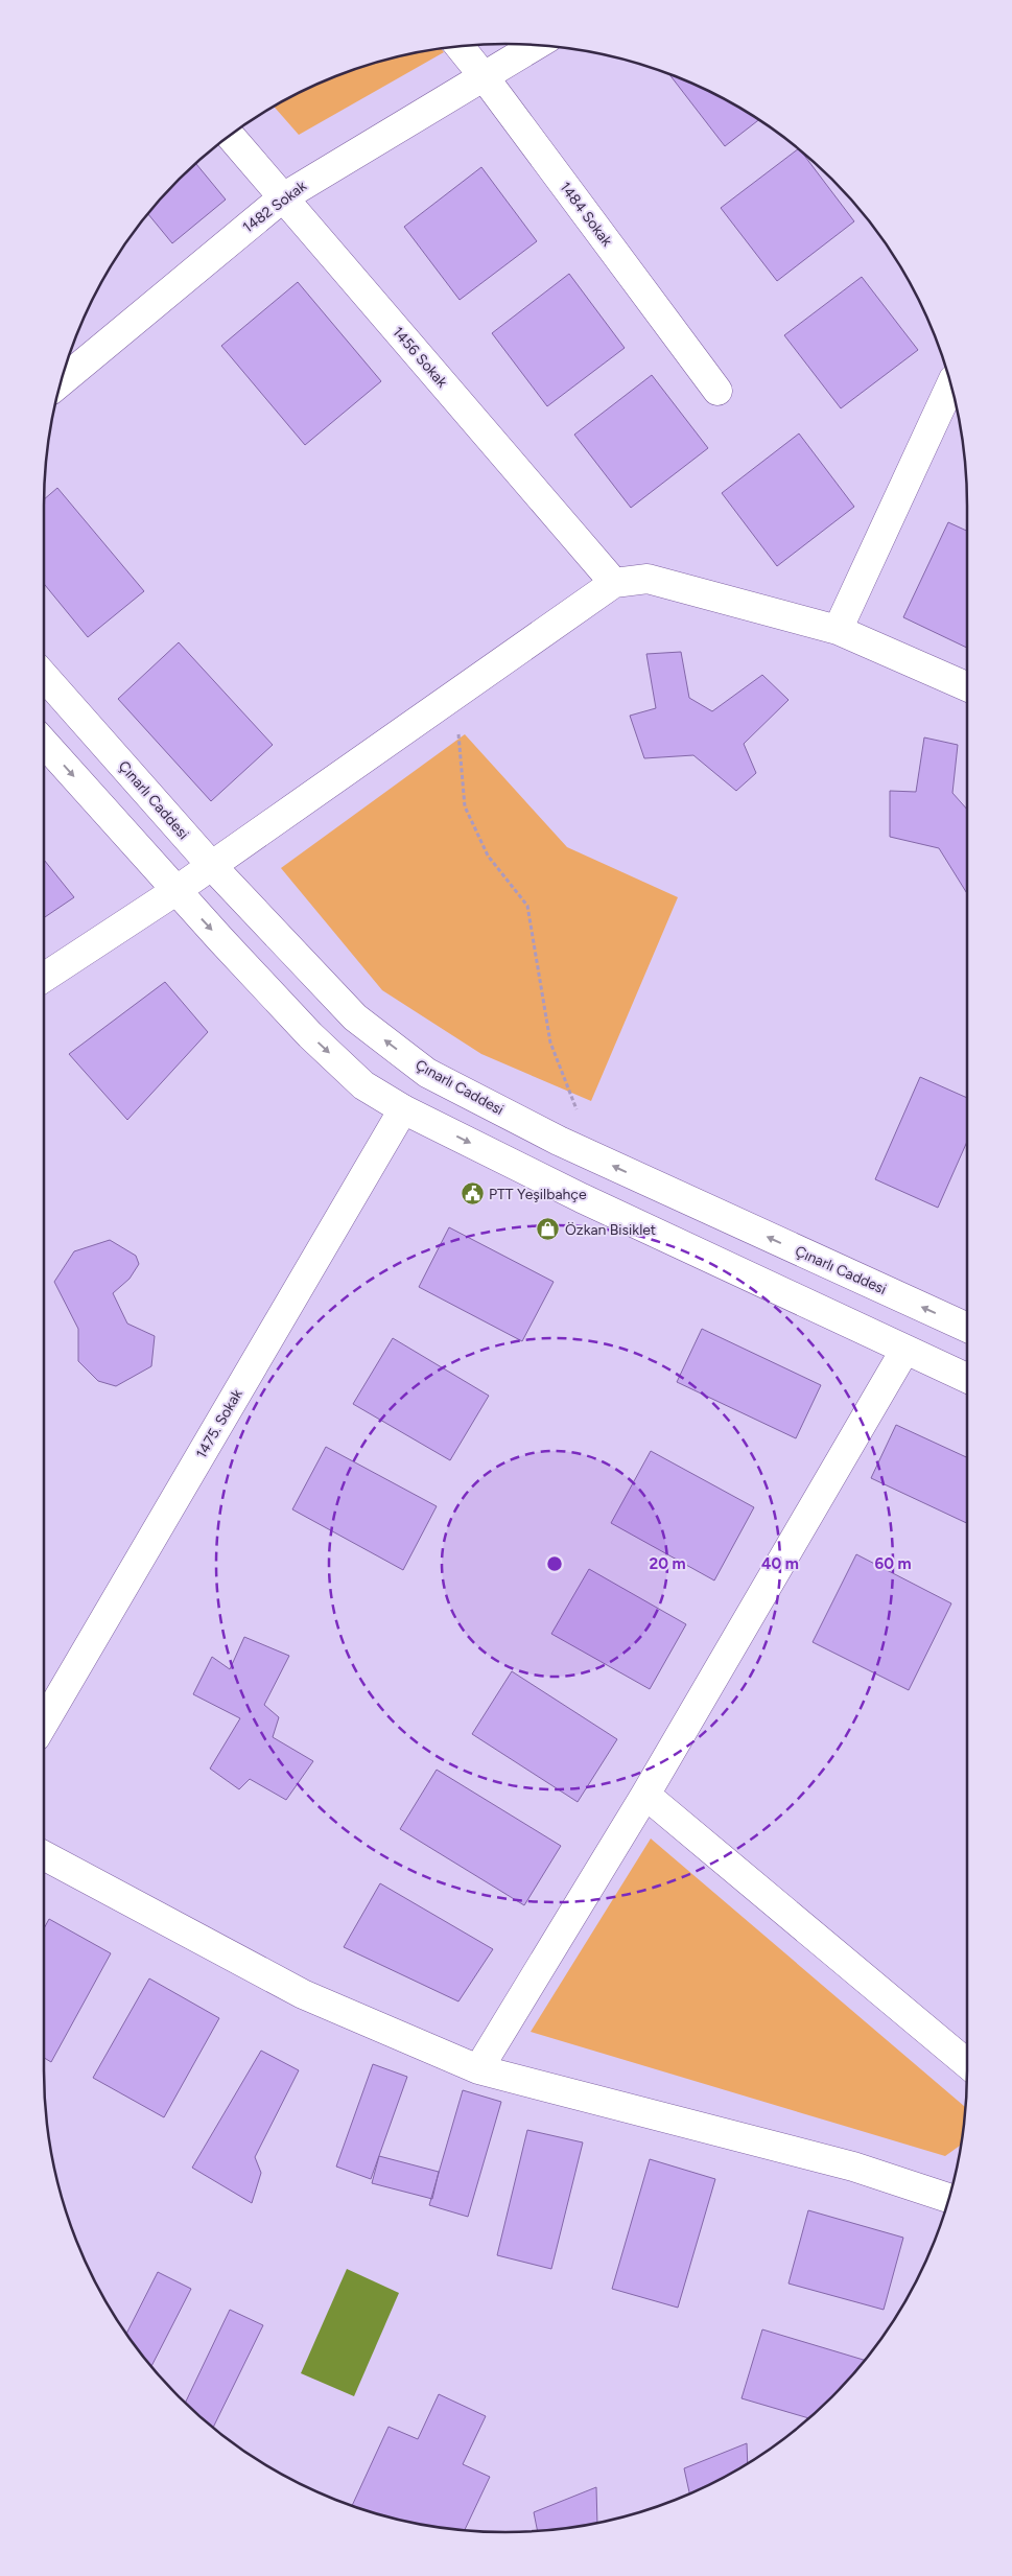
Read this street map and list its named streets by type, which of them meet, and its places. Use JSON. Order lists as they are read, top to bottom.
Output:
{
  "streets": {
    "street": [
      "1482 Sokak",
      "1484 Sokak",
      "1456 Sokak",
      "Çınarlı Caddesi",
      "1475. Sokak"
    ]
  },
  "crossings": [
    ["1482 Sokak", "1484 Sokak"],
    ["1482 Sokak", "1456 Sokak"]
  ],
  "places": {
    "public building": ["PTT Yeşilbahçe"],
    "shop": ["Özkan Bisiklet"]
  },
  "rings": ["20 m", "40 m", "60 m"]
}
